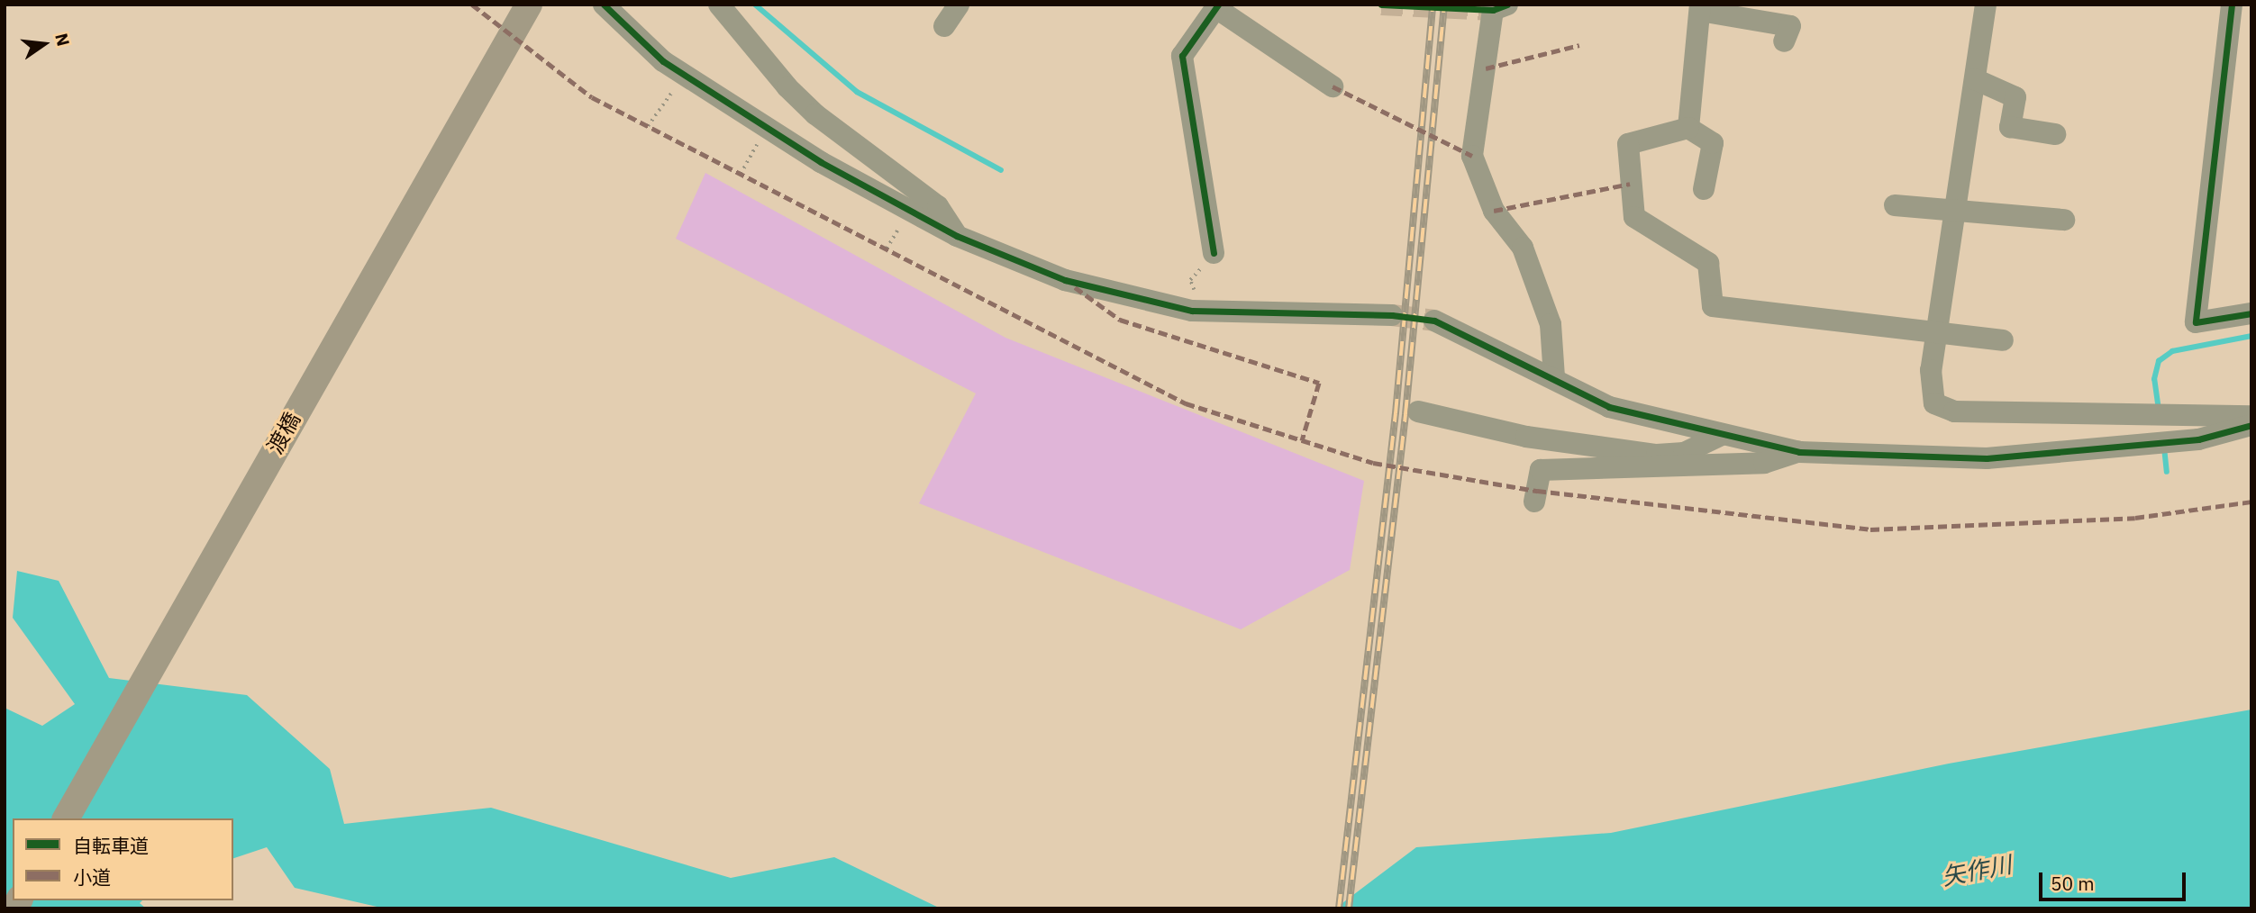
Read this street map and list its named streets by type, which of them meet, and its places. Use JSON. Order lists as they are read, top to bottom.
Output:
{
  "streets": {
    "main road": ["渡橋"]
  },
  "water": ["矢作川"],
  "legend": ["自転車道", "小道"],
  "scale_bar": "50 m",
  "north": "right"
}
